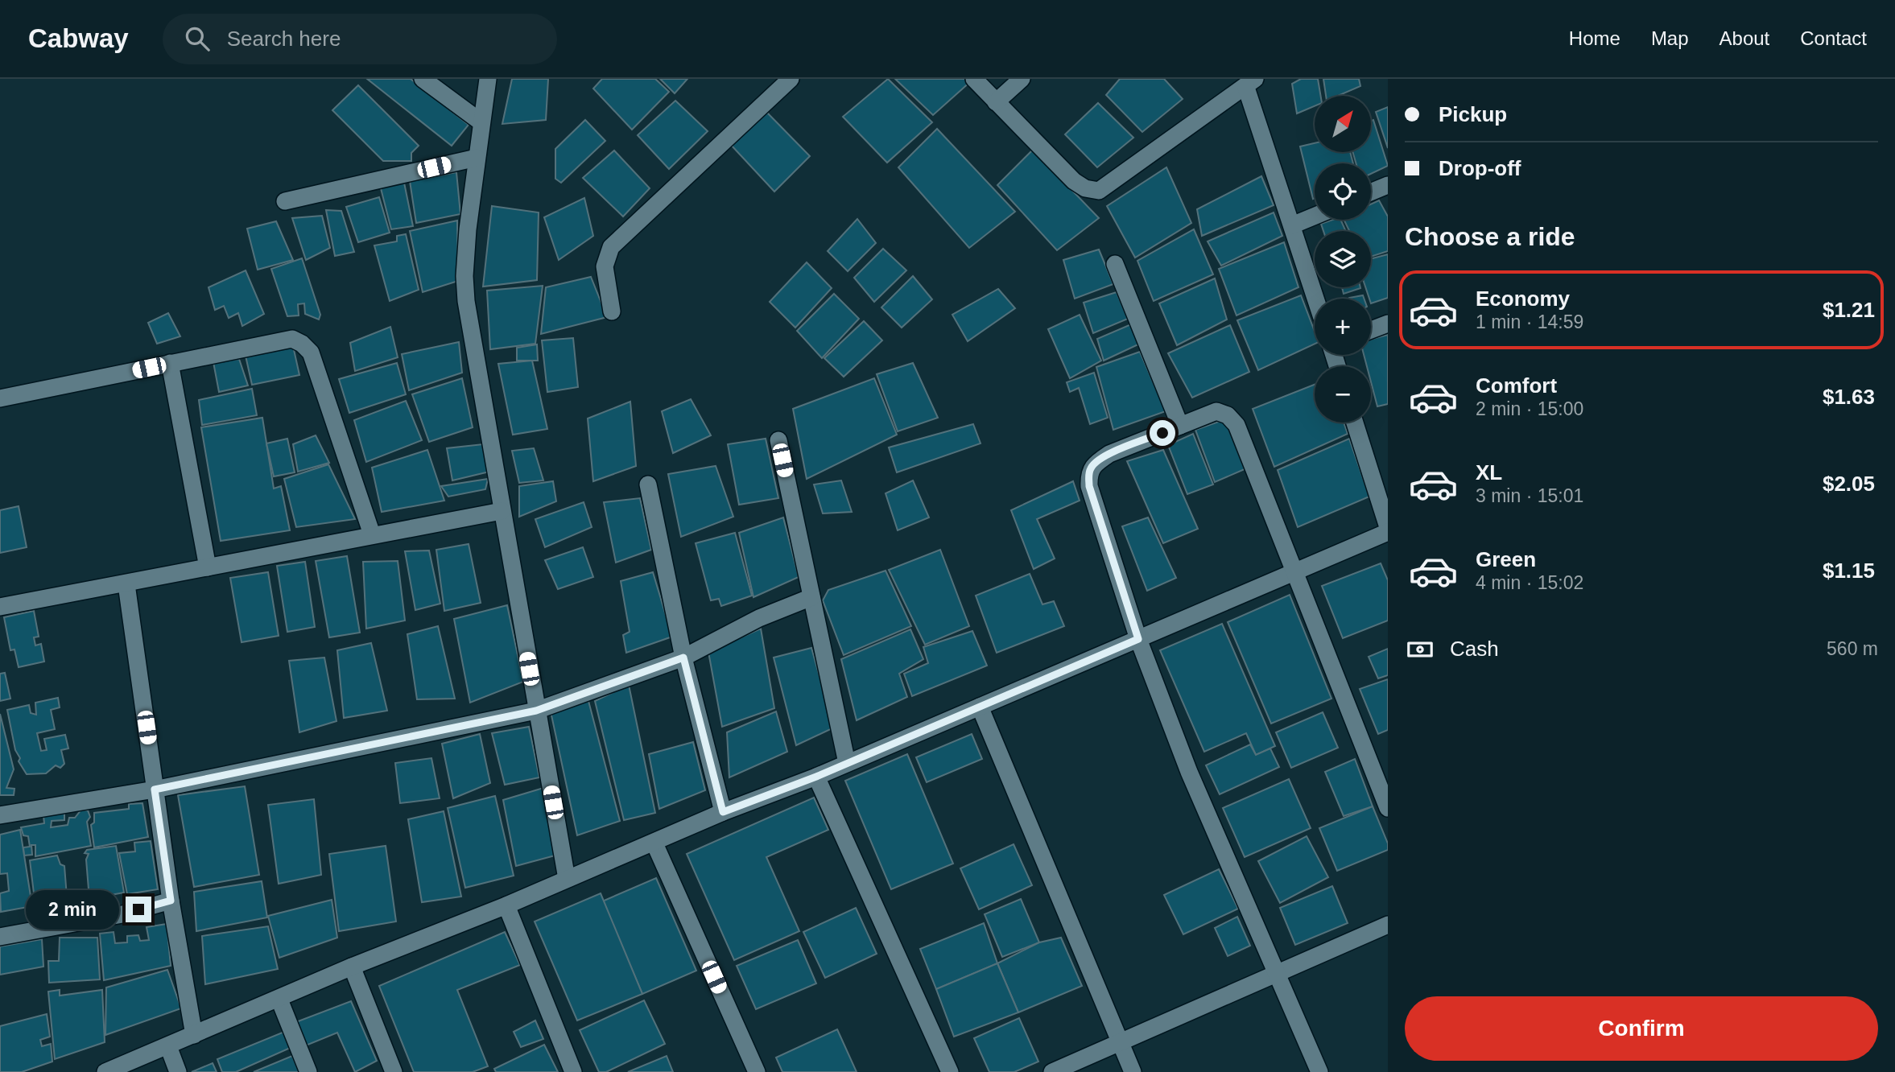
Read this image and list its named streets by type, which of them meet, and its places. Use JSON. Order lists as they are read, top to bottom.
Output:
{
  "north": "top right",
  "page": {
    "header": "Cabway",
    "search": "Search here",
    "nav": [
      "Home",
      "Map",
      "About",
      "Contact"
    ],
    "banner": ["Pickup", "Drop-off"],
    "map_buttons": ["+", "−"],
    "heading": "Choose a ride",
    "list": [
      {
        "name": "Economy",
        "note": "1 min · 14:59",
        "value": "$1.21"
      },
      {
        "name": "Comfort",
        "note": "2 min · 15:00",
        "value": "$1.63"
      },
      {
        "name": "XL",
        "note": "3 min · 15:01",
        "value": "$2.05"
      },
      {
        "name": "Green",
        "note": "4 min · 15:02",
        "value": "$1.15"
      }
    ],
    "pay": ["Cash", "560 m"],
    "bubble": "2 min",
    "buttons": "Confirm"
  }
}
